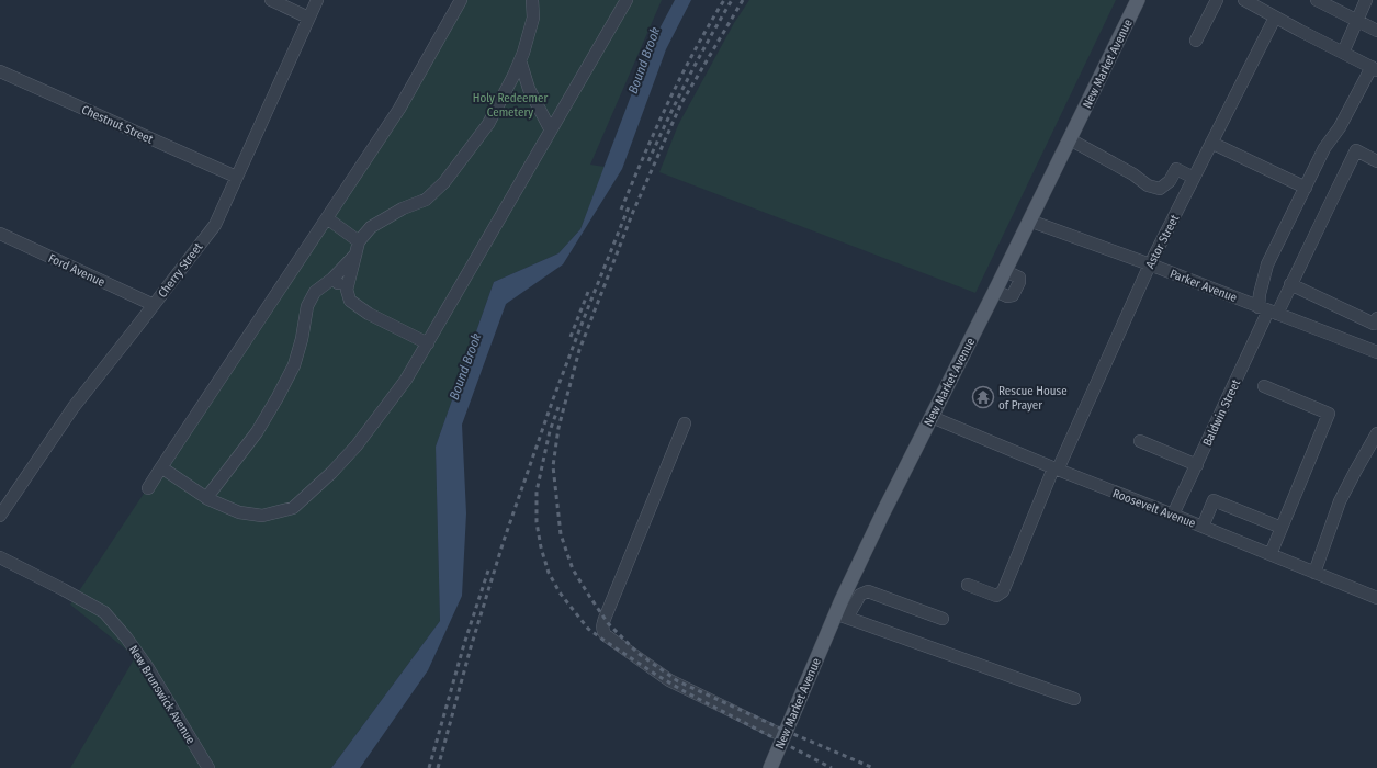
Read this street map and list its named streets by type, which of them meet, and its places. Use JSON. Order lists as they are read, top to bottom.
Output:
{
  "streets": {
    "main road": ["New Market Avenue"],
    "street": [
      "Chestnut Street",
      "Astor Street",
      "Ford Avenue",
      "Cherry Street",
      "Parker Avenue",
      "Baldwin Street",
      "Roosevelt Avenue",
      "New Brunswick Avenue"
    ]
  },
  "crossings": [
    ["New Market Avenue", "Parker Avenue"],
    ["New Market Avenue", "Roosevelt Avenue"],
    ["Chestnut Street", "Cherry Street"],
    ["Astor Street", "Parker Avenue"],
    ["Astor Street", "Roosevelt Avenue"],
    ["Ford Avenue", "Cherry Street"],
    ["Parker Avenue", "Baldwin Street"],
    ["Baldwin Street", "Roosevelt Avenue"]
  ],
  "water": ["Bound Brook"],
  "parks": ["Holy Redeemer Cemetery"],
  "places": {
    "temple": ["Rescue House of Prayer"]
  }
}
